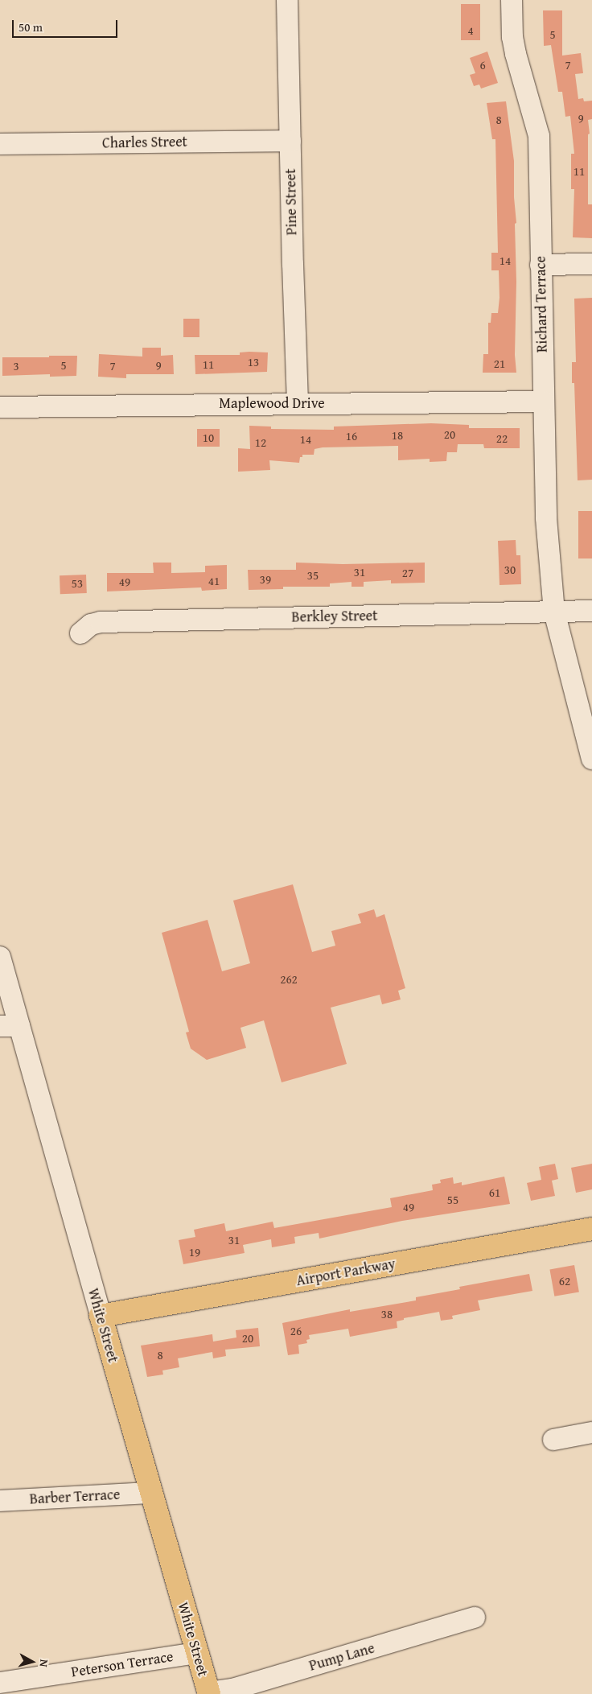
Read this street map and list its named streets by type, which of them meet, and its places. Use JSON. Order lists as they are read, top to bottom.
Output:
{
  "streets": {
    "main road": ["Airport Parkway", "White Street"],
    "street": [
      "Charles Street",
      "Pine Street",
      "Richard Terrace",
      "Maplewood Drive",
      "Berkley Street",
      "Barber Terrace",
      "Pump Lane",
      "Peterson Terrace"
    ]
  },
  "crossings": [
    ["Charles Street", "Pine Street"],
    ["Pine Street", "Maplewood Drive"],
    ["Richard Terrace", "Maplewood Drive"],
    ["Richard Terrace", "Berkley Street"],
    ["Airport Parkway", "White Street"],
    ["White Street", "Barber Terrace"],
    ["White Street", "Pump Lane"],
    ["White Street", "Peterson Terrace"]
  ],
  "house_numbers": [
    "4",
    "5",
    "6",
    "7",
    "9",
    "8",
    "11",
    "14",
    "13",
    "21",
    "11",
    "5",
    "9",
    "3",
    "7",
    "20",
    "18",
    "16",
    "10",
    "22",
    "14",
    "12",
    "30",
    "31",
    "27",
    "35",
    "39",
    "41",
    "49",
    "53",
    "262",
    "61",
    "55",
    "49",
    "31",
    "19",
    "62",
    "38",
    "26",
    "20",
    "8"
  ],
  "scale_bar": "50 m",
  "north": "right"
}
